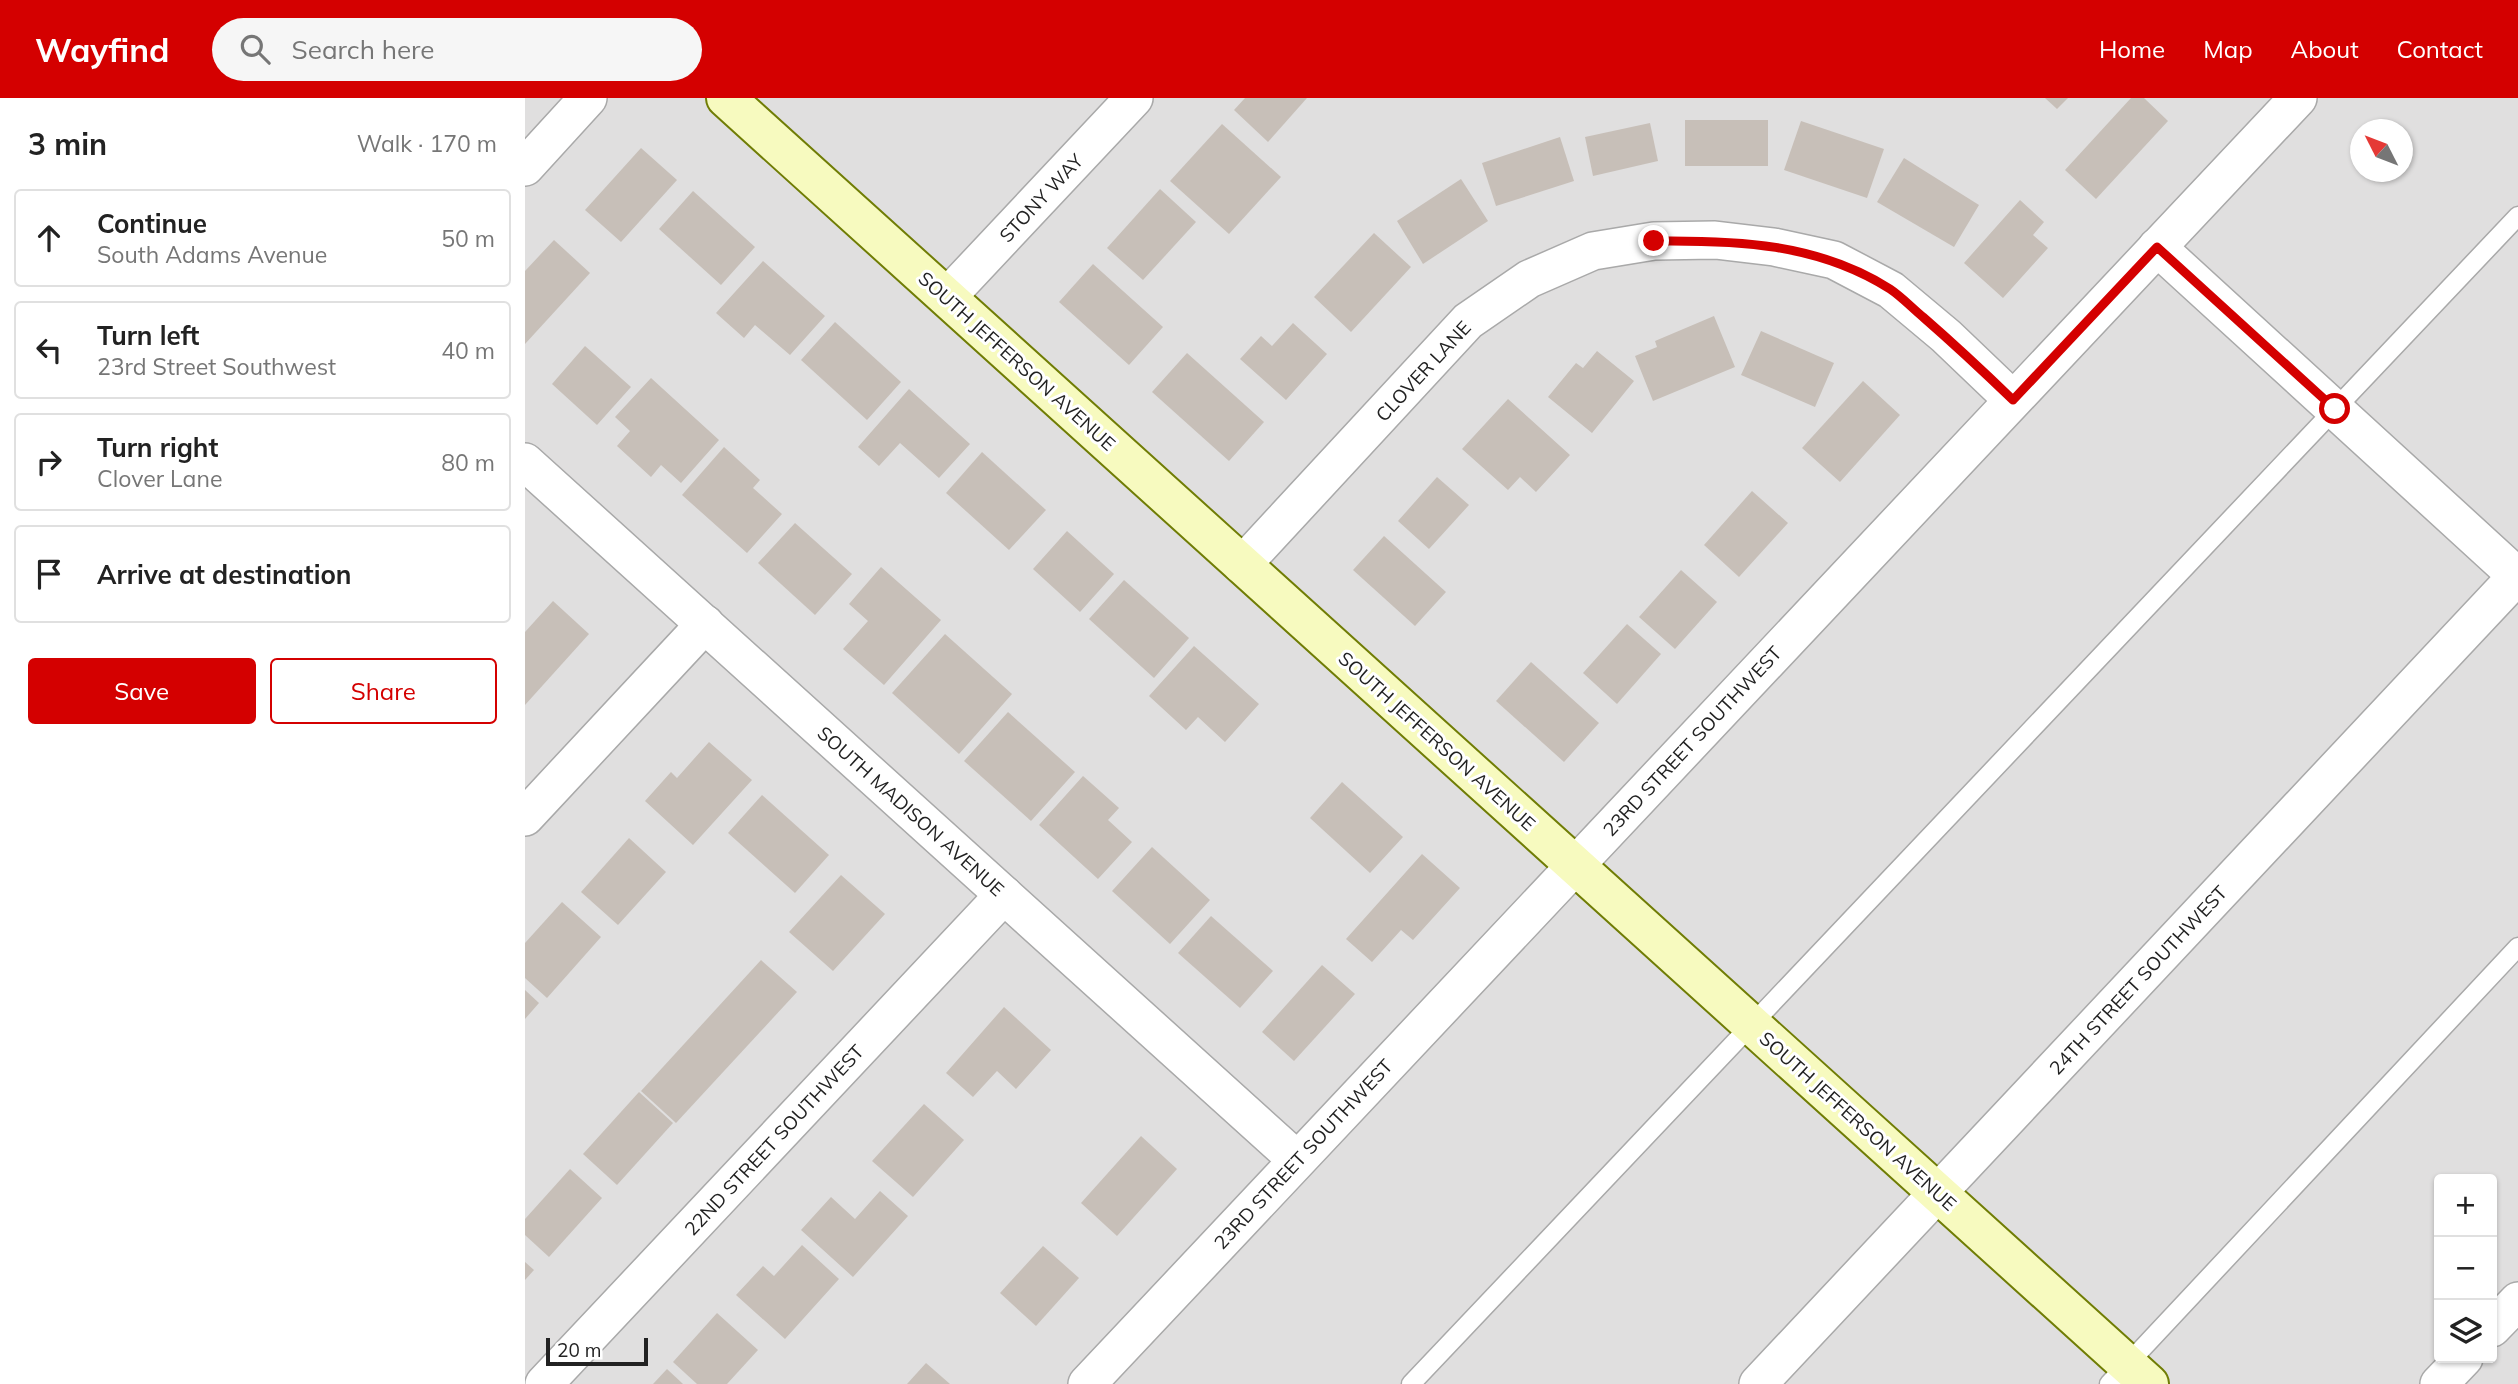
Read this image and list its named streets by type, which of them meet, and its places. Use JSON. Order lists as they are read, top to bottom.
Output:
{
  "streets": {
    "street": [
      "STONY WAY",
      "SOUTH JEFFERSON AVENUE",
      "CLOVER LANE",
      "23RD STREET SOUTHWEST",
      "SOUTH MADISON AVENUE",
      "24TH STREET SOUTHWEST",
      "22ND STREET SOUTHWEST"
    ]
  },
  "crossings": [
    ["STONY WAY", "SOUTH JEFFERSON AVENUE"],
    ["SOUTH JEFFERSON AVENUE", "CLOVER LANE"],
    ["SOUTH JEFFERSON AVENUE", "23RD STREET SOUTHWEST"],
    ["SOUTH JEFFERSON AVENUE", "24TH STREET SOUTHWEST"],
    ["CLOVER LANE", "23RD STREET SOUTHWEST"],
    ["23RD STREET SOUTHWEST", "SOUTH MADISON AVENUE"],
    ["SOUTH MADISON AVENUE", "22ND STREET SOUTHWEST"]
  ],
  "scale_bar": "20 m",
  "north": "top left",
  "page": {
    "header": "Wayfind",
    "search": "Search here",
    "nav": [
      "Home",
      "Map",
      "About",
      "Contact"
    ],
    "heading": ["3 min", "Walk · 170 m"],
    "list": [
      ["Continue", "South Adams Avenue", "50 m"],
      ["Turn left", "23rd Street Southwest", "40 m"],
      ["Turn right", "Clover Lane", "80 m"],
      "Arrive at destination"
    ],
    "buttons": ["Save", "Share"],
    "map_buttons": ["+", "−"],
    "scale": "20 m"
  }
}
